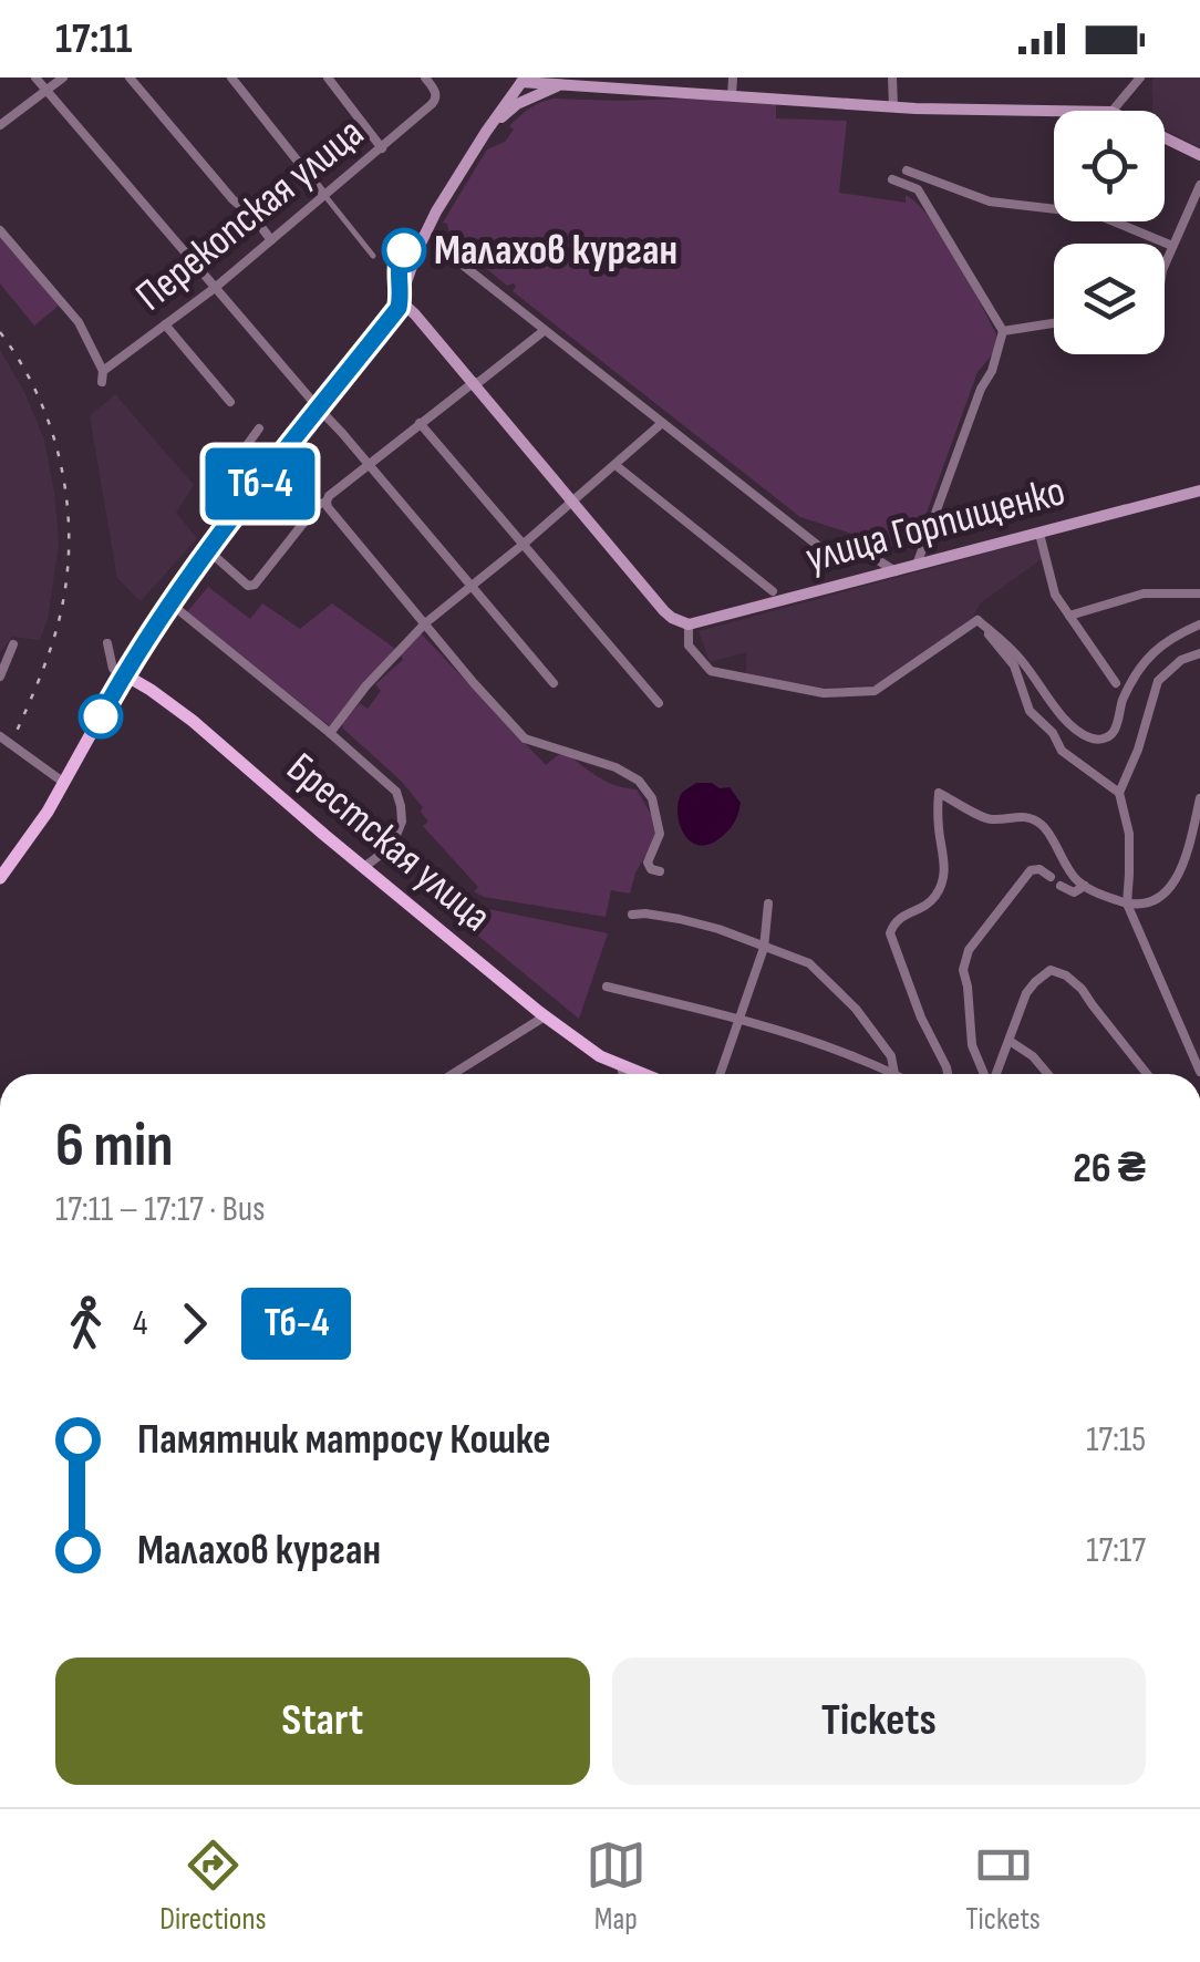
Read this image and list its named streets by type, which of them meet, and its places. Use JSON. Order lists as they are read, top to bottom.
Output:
{
  "streets": {
    "main road": ["улица Горпищенко", "Брестская улица"],
    "street": ["Перекопская улица"]
  },
  "places": ["Малахов курган"],
  "lines": ["bus line Тб-4"],
  "page": {
    "status": "17:11",
    "on_map": "Тб-4",
    "heading": ["6 min", "17:11 – 17:17 · Bus", "26 ₴"],
    "legs": ["4", "Тб-4"],
    "list": [
      {
        "name": "Памятник матросу Кошке",
        "value": "17:15"
      },
      {
        "name": "Малахов курган",
        "value": "17:17"
      }
    ],
    "buttons": ["Start", "Tickets"],
    "tabs": ["Directions", "Map", "Tickets"]
  }
}
